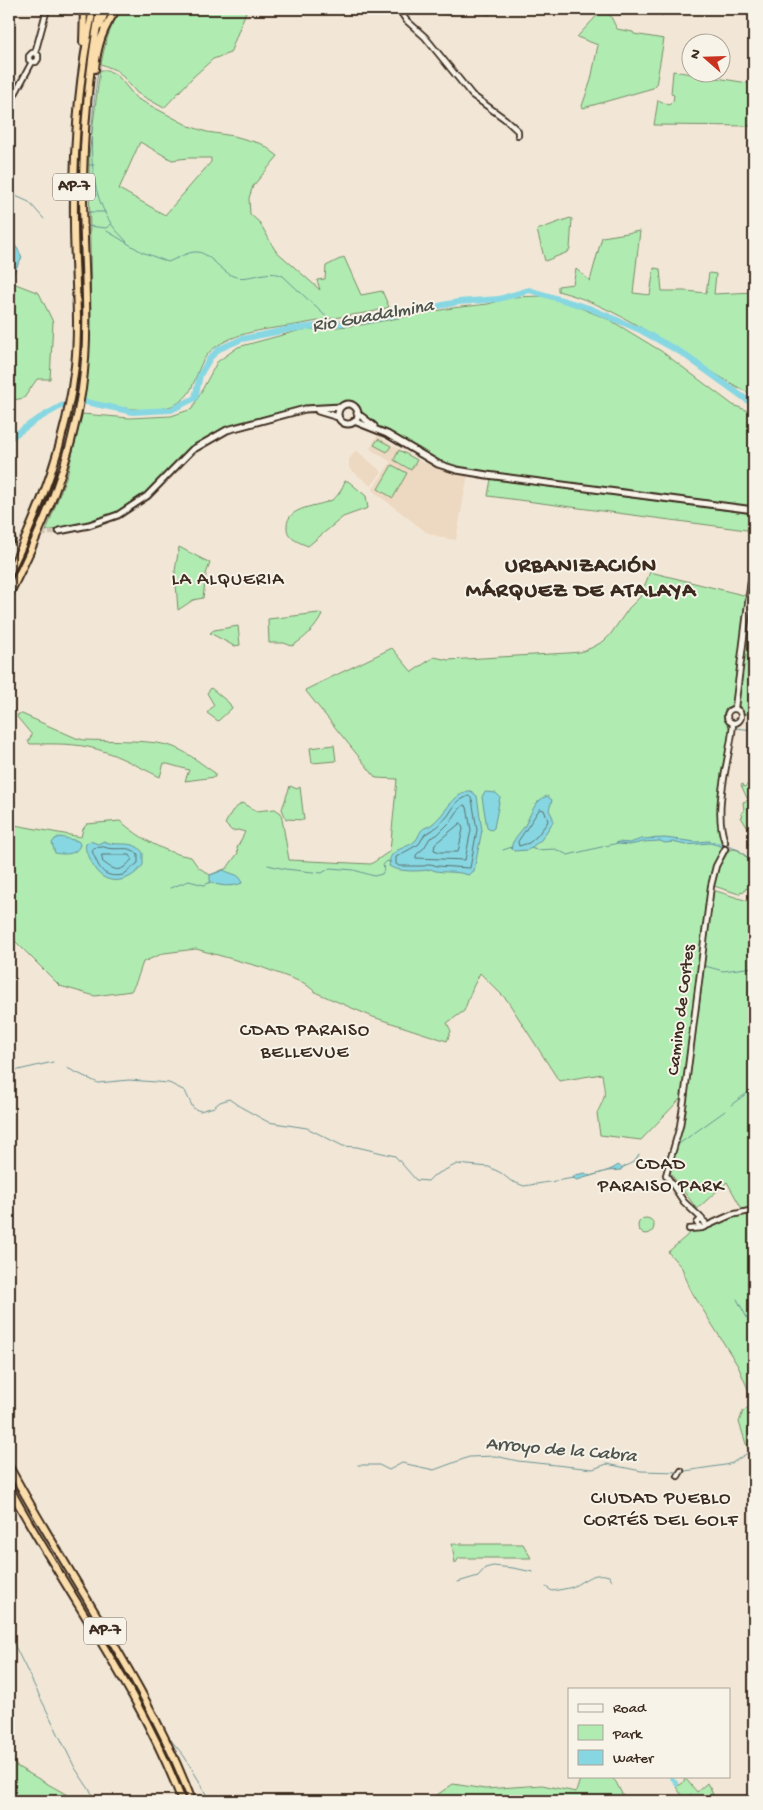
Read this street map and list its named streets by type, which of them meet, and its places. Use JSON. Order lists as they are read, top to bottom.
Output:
{
  "streets": {
    "highway": ["AP-7"],
    "street": ["Camino de Cortes"]
  },
  "districts": [
    "URBANIZACIÓN MÁRQUEZ DE ATALAYA",
    "LA ALQUERIA",
    "CDAD PARAISO BELLEVUE",
    "CDAD PARAISO PARK",
    "CIUDAD PUEBLO CORTÉS DEL GOLF"
  ],
  "water": ["Rio Guadalmina", "Arroyo de la Cabra"],
  "legend": ["Road", "Park", "Water"],
  "north": "left"
}
